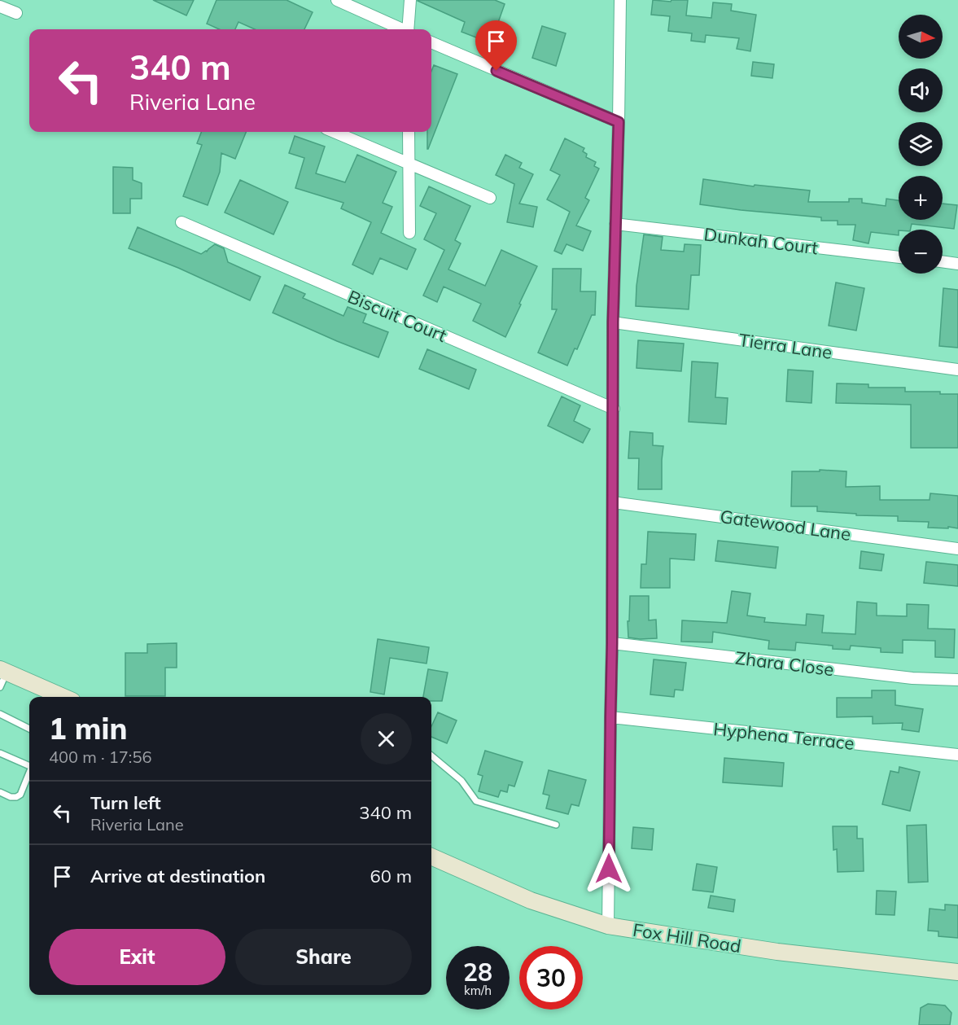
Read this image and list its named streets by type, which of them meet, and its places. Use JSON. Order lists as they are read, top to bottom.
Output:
{
  "streets": {
    "main road": ["Fox Hill Road"],
    "street": [
      "Dunkah Court",
      "Biscuit Court",
      "Tierra Lane",
      "Gatewood Lane",
      "Zhara Close",
      "Hyphena Terrace"
    ]
  },
  "north": "right",
  "page": {
    "map_buttons": ["+", "−"],
    "turn": ["340 m", "Riveria Lane"],
    "heading": ["1 min", "400 m · 17:56"],
    "list": [
      {
        "name": "Turn left",
        "note": "Riveria Lane",
        "value": "340 m"
      },
      {
        "name": "Arrive at destination",
        "value": "60 m"
      }
    ],
    "buttons": ["Exit", "Share"],
    "speed": "28 km/h",
    "limit": "30"
  }
}
